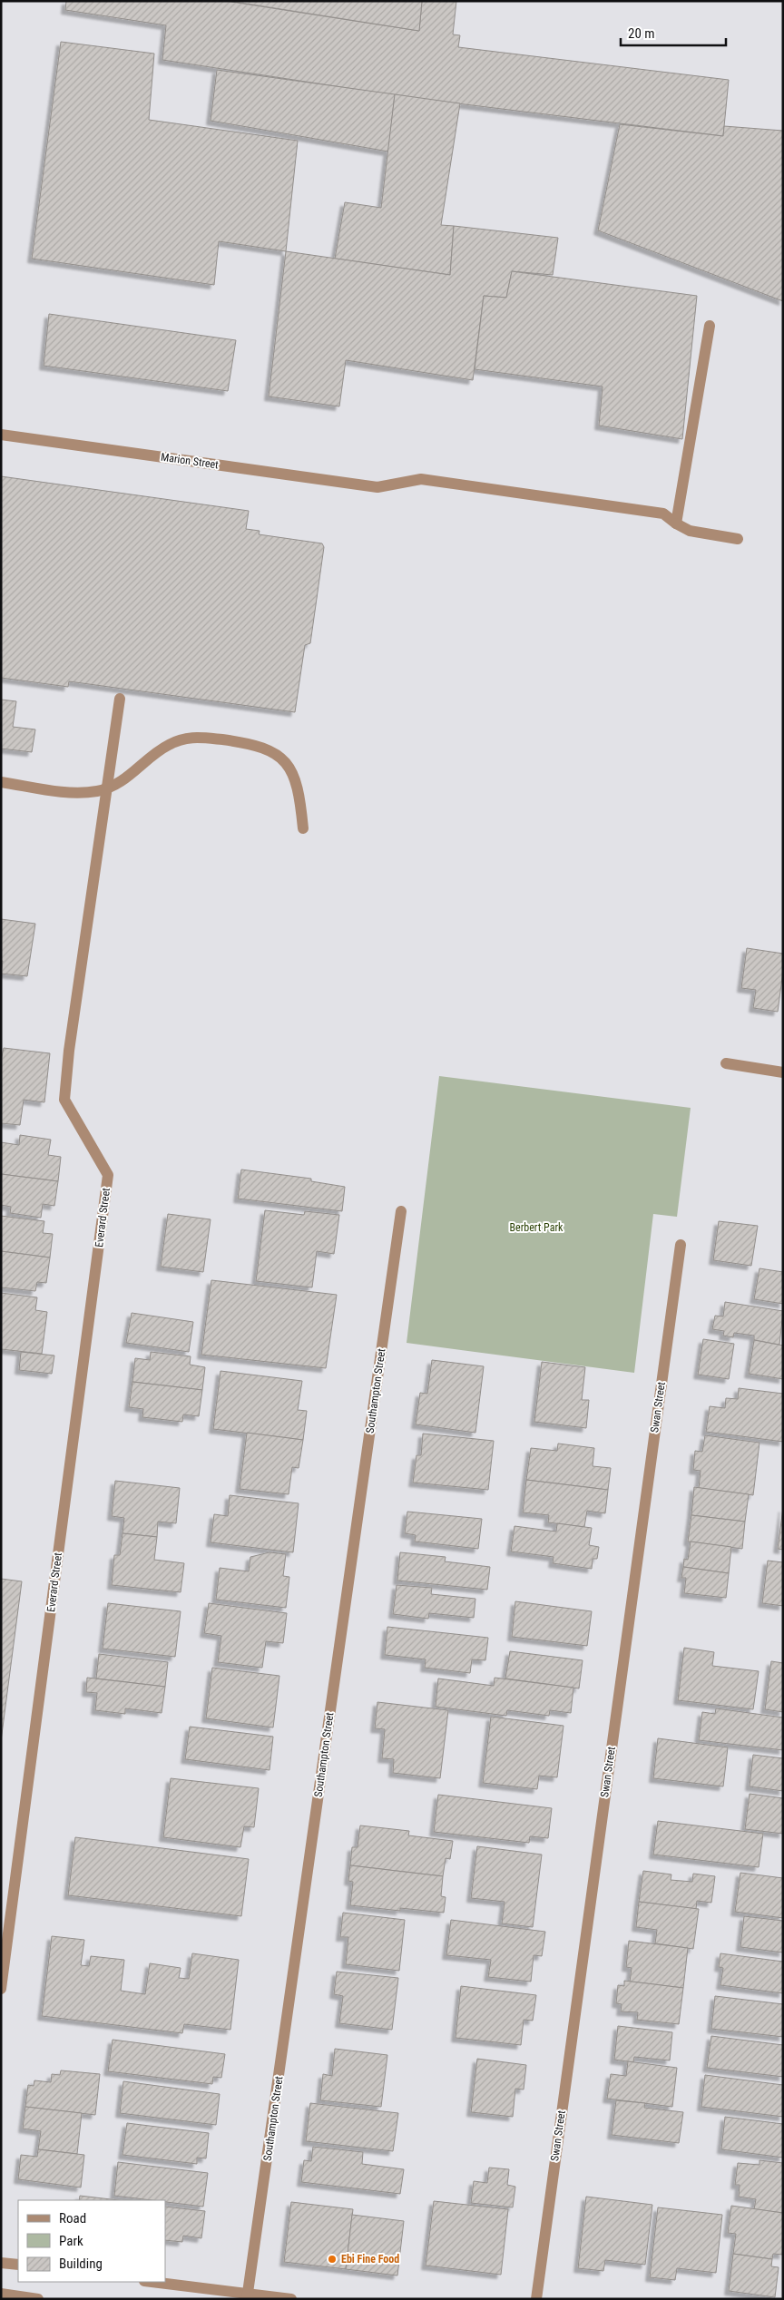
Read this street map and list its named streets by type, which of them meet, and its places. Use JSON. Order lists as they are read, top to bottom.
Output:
{
  "streets": {
    "street": [
      "Marion Street",
      "Everard Street",
      "Southampton Street",
      "Swan Street"
    ]
  },
  "parks": ["Berbert Park"],
  "places": ["Ebi Fine Food"],
  "legend": ["Road", "Park", "Building"],
  "scale_bar": "20 m"
}
